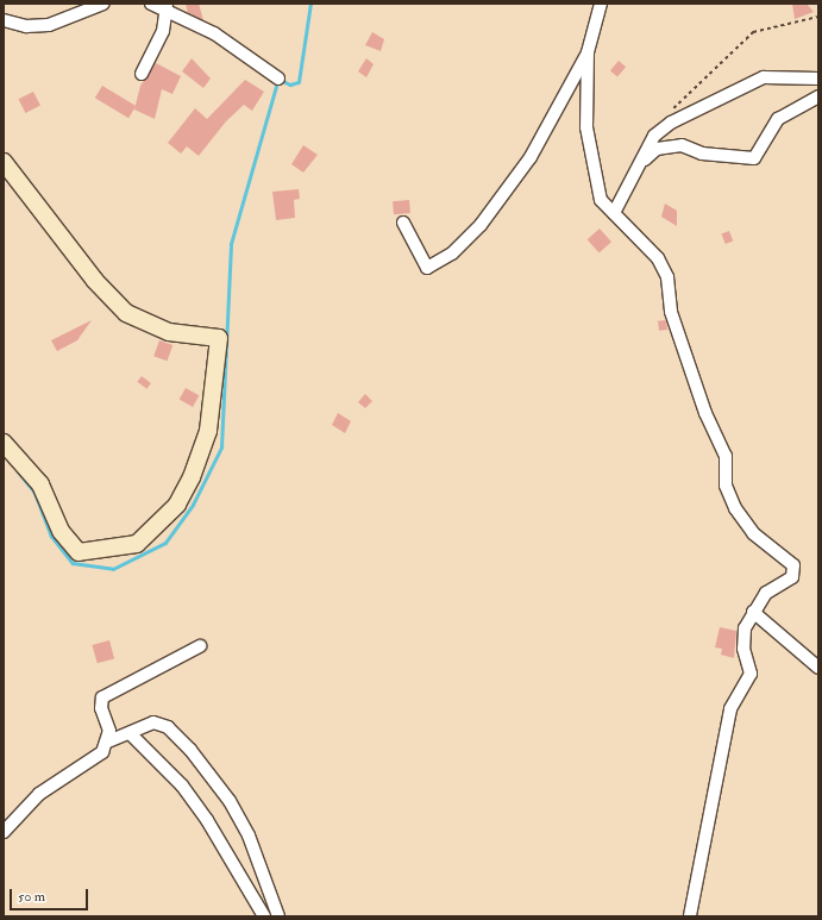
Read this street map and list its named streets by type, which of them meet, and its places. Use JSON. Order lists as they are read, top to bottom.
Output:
{
  "scale_bar": "50 m"
}
